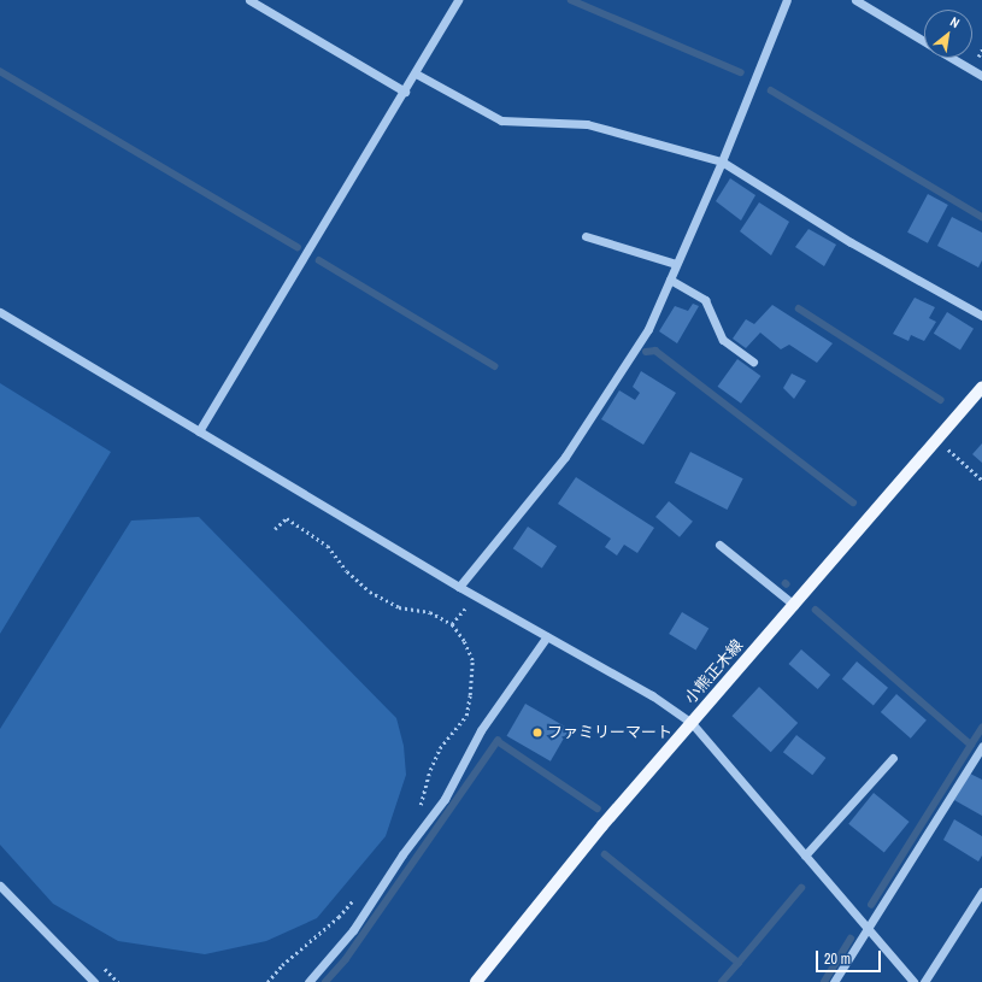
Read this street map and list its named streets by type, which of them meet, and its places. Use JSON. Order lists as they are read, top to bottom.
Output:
{
  "streets": {
    "main road": ["小熊正木線"]
  },
  "places": ["ファミリーマート"],
  "scale_bar": "20 m",
  "north": "top right"
}
